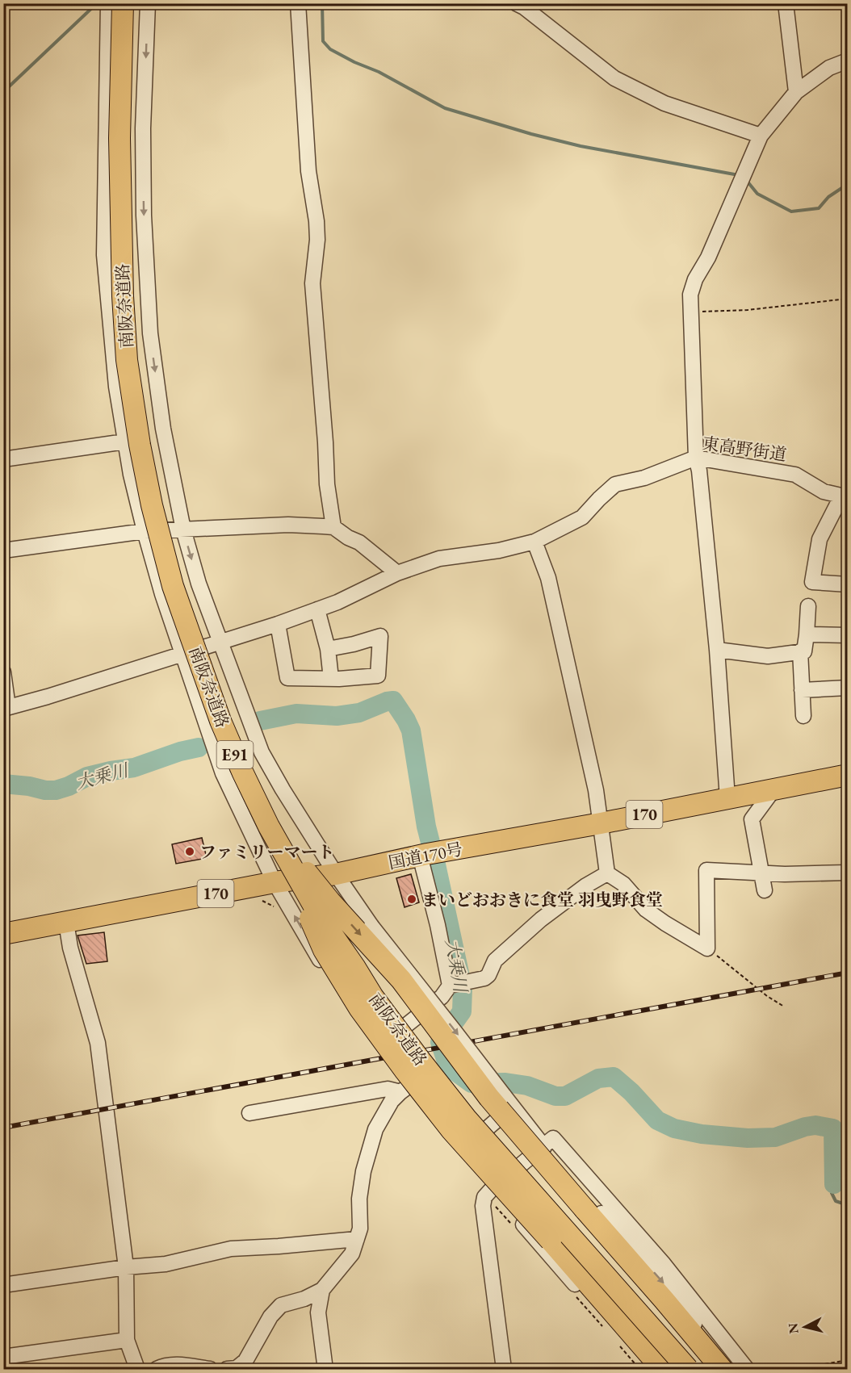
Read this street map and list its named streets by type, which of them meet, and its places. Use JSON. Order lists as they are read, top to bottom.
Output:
{
  "streets": {
    "highway": [
      "南阪奈道路",
      "E91",
      "170",
      "国道170号"
    ],
    "street": ["東高野街道"]
  },
  "water": ["大乗川"],
  "places": ["ファミリーマート", "まいどおおきに食堂 羽曳野食堂"],
  "north": "left"
}
